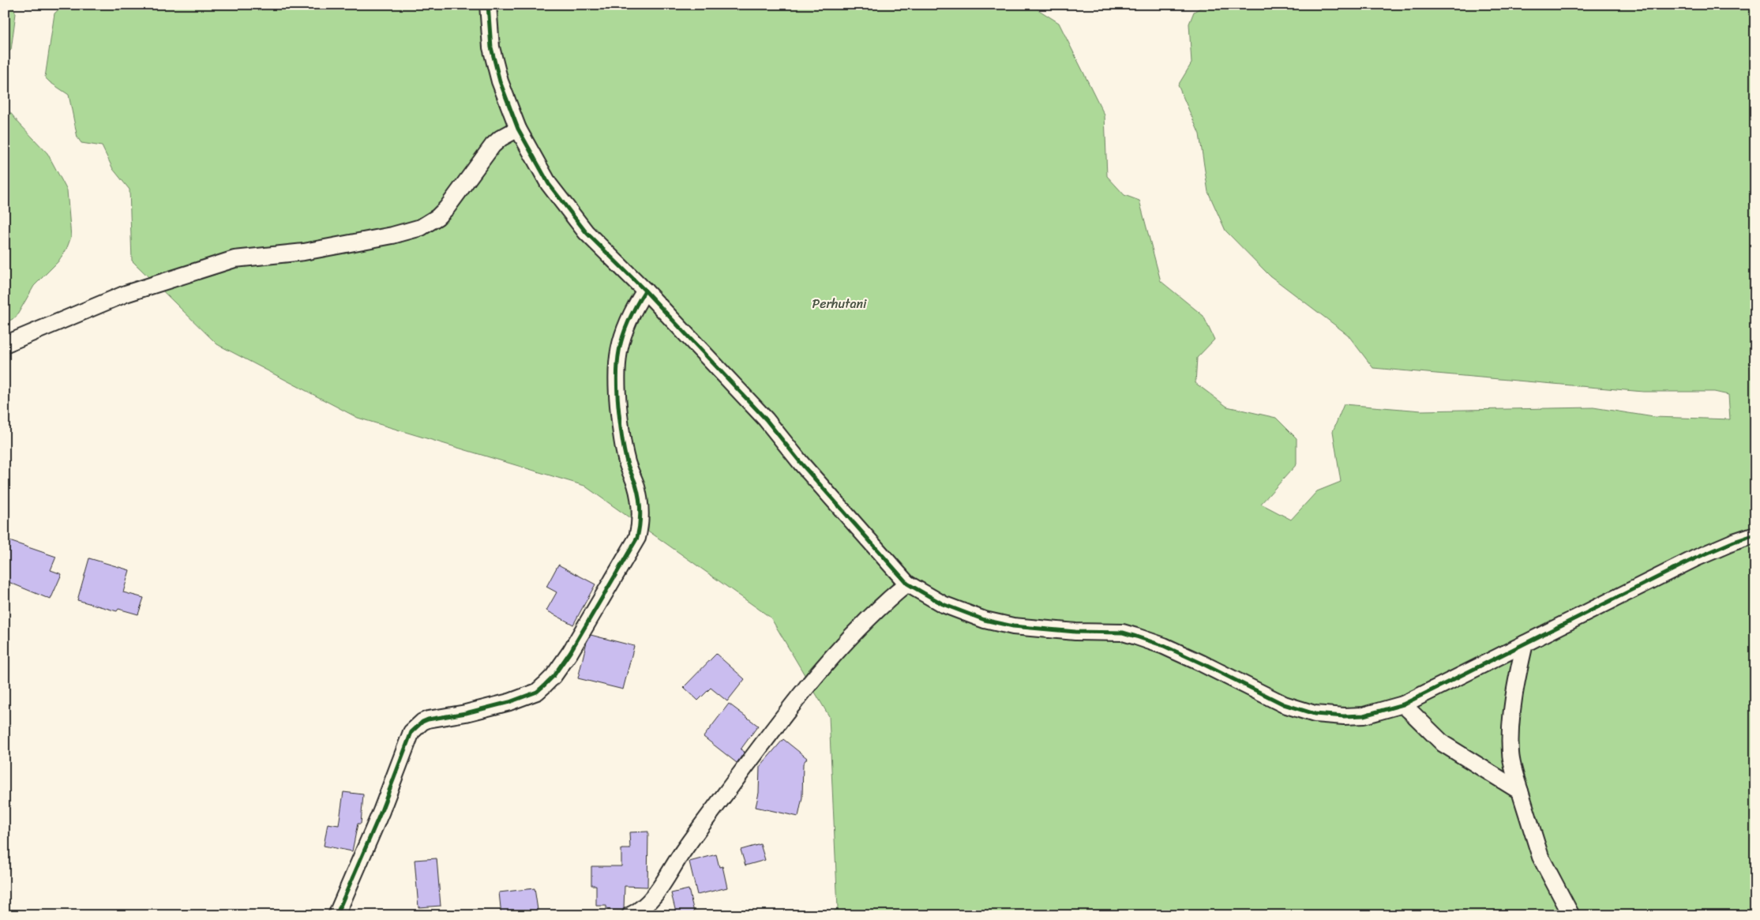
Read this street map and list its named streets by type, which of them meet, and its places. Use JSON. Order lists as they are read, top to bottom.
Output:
{
  "parks": ["Perhutani"]
}
